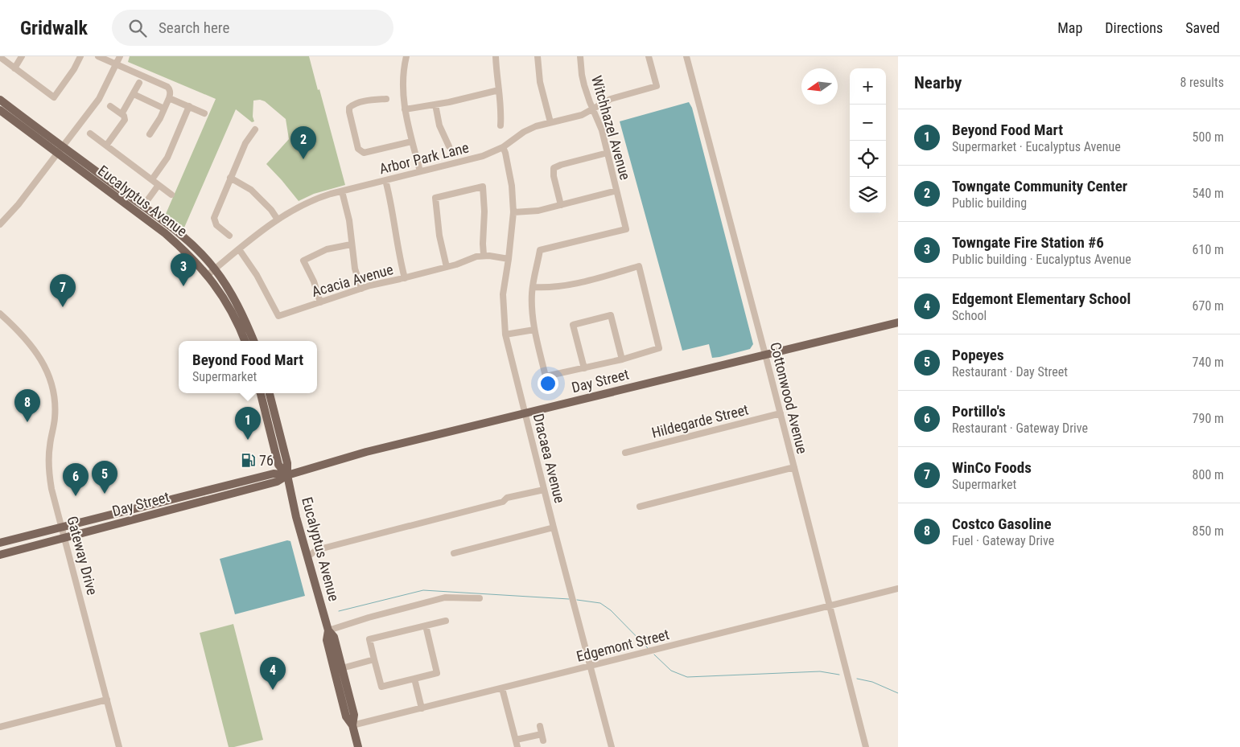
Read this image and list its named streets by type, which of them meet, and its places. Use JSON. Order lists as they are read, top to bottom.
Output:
{
  "streets": {
    "main road": ["Eucalyptus Avenue", "Day Street"],
    "street": [
      "Witchhazel Avenue",
      "Arbor Park Lane",
      "Acacia Avenue",
      "Cottonwood Avenue",
      "Hildegarde Street",
      "Dracaea Avenue",
      "Gateway Drive",
      "Edgemont Street"
    ]
  },
  "crossings": [
    ["Witchhazel Avenue", "Arbor Park Lane"],
    ["Arbor Park Lane", "Eucalyptus Avenue"],
    ["Arbor Park Lane", "Acacia Avenue"],
    ["Arbor Park Lane", "Dracaea Avenue"],
    ["Eucalyptus Avenue", "Day Street"],
    ["Eucalyptus Avenue", "Edgemont Street"],
    ["Acacia Avenue", "Dracaea Avenue"],
    ["Day Street", "Cottonwood Avenue"],
    ["Day Street", "Dracaea Avenue"],
    ["Day Street", "Gateway Drive"],
    ["Cottonwood Avenue", "Hildegarde Street"],
    ["Cottonwood Avenue", "Edgemont Street"],
    ["Dracaea Avenue", "Edgemont Street"]
  ],
  "places": {
    "fuel station": ["76"]
  },
  "north": "left",
  "page": {
    "header": "Gridwalk",
    "search": "Search here",
    "nav": ["Map", "Directions", "Saved"],
    "heading": ["Nearby", "8 results"],
    "map_buttons": ["+", "−"],
    "list": [
      {
        "mark": "1",
        "name": "Beyond Food Mart",
        "note": "Supermarket · Eucalyptus Avenue",
        "value": "500 m"
      },
      {
        "mark": "2",
        "name": "Towngate Community Center",
        "note": "Public building",
        "value": "540 m"
      },
      {
        "mark": "3",
        "name": "Towngate Fire Station #6",
        "note": "Public building · Eucalyptus Avenue",
        "value": "610 m"
      },
      {
        "mark": "4",
        "name": "Edgemont Elementary School",
        "note": "School",
        "value": "670 m"
      },
      {
        "mark": "5",
        "name": "Popeyes",
        "note": "Restaurant · Day Street",
        "value": "740 m"
      },
      {
        "mark": "6",
        "name": "Portillo's",
        "note": "Restaurant · Gateway Drive",
        "value": "790 m"
      },
      {
        "mark": "7",
        "name": "WinCo Foods",
        "note": "Supermarket",
        "value": "800 m"
      },
      {
        "mark": "8",
        "name": "Costco Gasoline",
        "note": "Fuel · Gateway Drive",
        "value": "850 m"
      }
    ],
    "pins": [
      "2",
      "3",
      "7",
      "8",
      "1",
      "5",
      "6",
      "4"
    ],
    "popup": ["Beyond Food Mart", "Supermarket"]
  }
}
